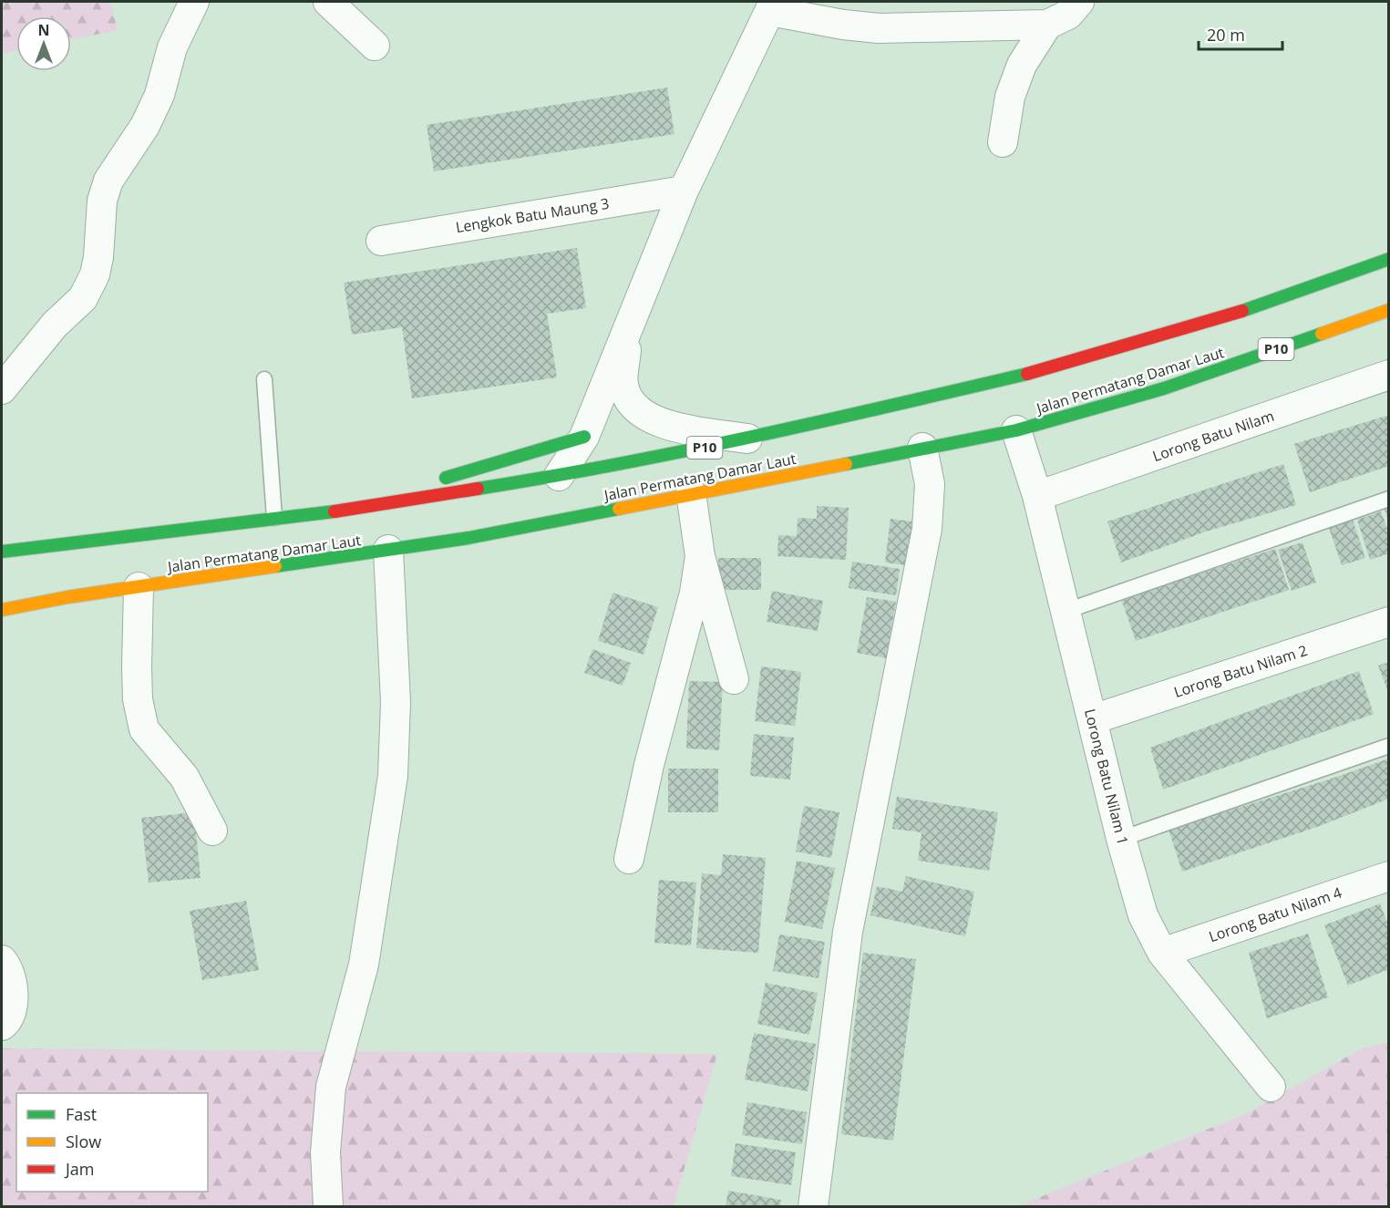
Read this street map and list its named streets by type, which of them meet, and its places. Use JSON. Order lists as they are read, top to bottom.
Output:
{
  "streets": {
    "highway": ["P10", "Jalan Permatang Damar Laut"],
    "street": [
      "Lengkok Batu Maung 3",
      "Lorong Batu Nilam",
      "Lorong Batu Nilam 2",
      "Lorong Batu Nilam 1",
      "Lorong Batu Nilam 4"
    ]
  },
  "crossings": [
    ["Jalan Permatang Damar Laut", "Lorong Batu Nilam 1"],
    ["Lorong Batu Nilam", "Lorong Batu Nilam 1"],
    ["Lorong Batu Nilam 2", "Lorong Batu Nilam 1"],
    ["Lorong Batu Nilam 1", "Lorong Batu Nilam 4"]
  ],
  "legend": ["Fast", "Slow", "Jam"],
  "scale_bar": "20 m",
  "north": "top"
}
